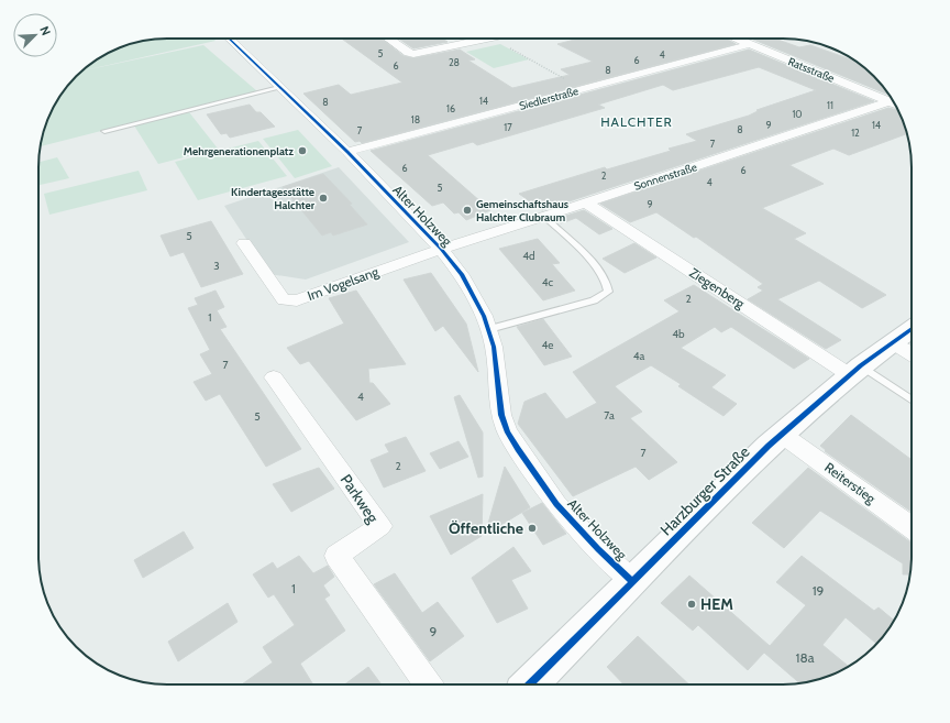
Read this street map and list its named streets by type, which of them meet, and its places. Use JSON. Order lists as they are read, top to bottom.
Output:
{
  "streets": {
    "main road": ["Harzburger Straße"],
    "street": [
      "Ratsstraße",
      "Siedlerstraße",
      "Sonnenstraße",
      "Alter Holzweg",
      "Im Vogelsang",
      "Ziegenberg",
      "Reiterstieg",
      "Parkweg"
    ]
  },
  "crossings": [
    ["Ratsstraße", "Siedlerstraße"],
    ["Ratsstraße", "Sonnenstraße"],
    ["Siedlerstraße", "Alter Holzweg"],
    ["Sonnenstraße", "Alter Holzweg"],
    ["Sonnenstraße", "Im Vogelsang"],
    ["Sonnenstraße", "Ziegenberg"],
    ["Alter Holzweg", "Im Vogelsang"],
    ["Alter Holzweg", "Harzburger Straße"],
    ["Ziegenberg", "Harzburger Straße"],
    ["Reiterstieg", "Harzburger Straße"]
  ],
  "districts": ["HALCHTER"],
  "places": [
    "Mehrgenerationenplatz",
    "Kindertagesstätte Halchter",
    "Gemeinschaftshaus Halchter Clubraum",
    "Öffentliche",
    "HEM"
  ],
  "house_numbers": [
    "5",
    "4",
    "6",
    "28",
    "6",
    "8",
    "14",
    "8",
    "11",
    "16",
    "10",
    "18",
    "9",
    "14",
    "17",
    "8",
    "7",
    "12",
    "7",
    "6",
    "6",
    "2",
    "4",
    "5",
    "9",
    "5",
    "4d",
    "3",
    "4c",
    "2",
    "1",
    "4b",
    "4e",
    "4a",
    "7",
    "4",
    "7a",
    "5",
    "7",
    "2",
    "1",
    "19",
    "9",
    "18a"
  ],
  "north": "top right"
}
